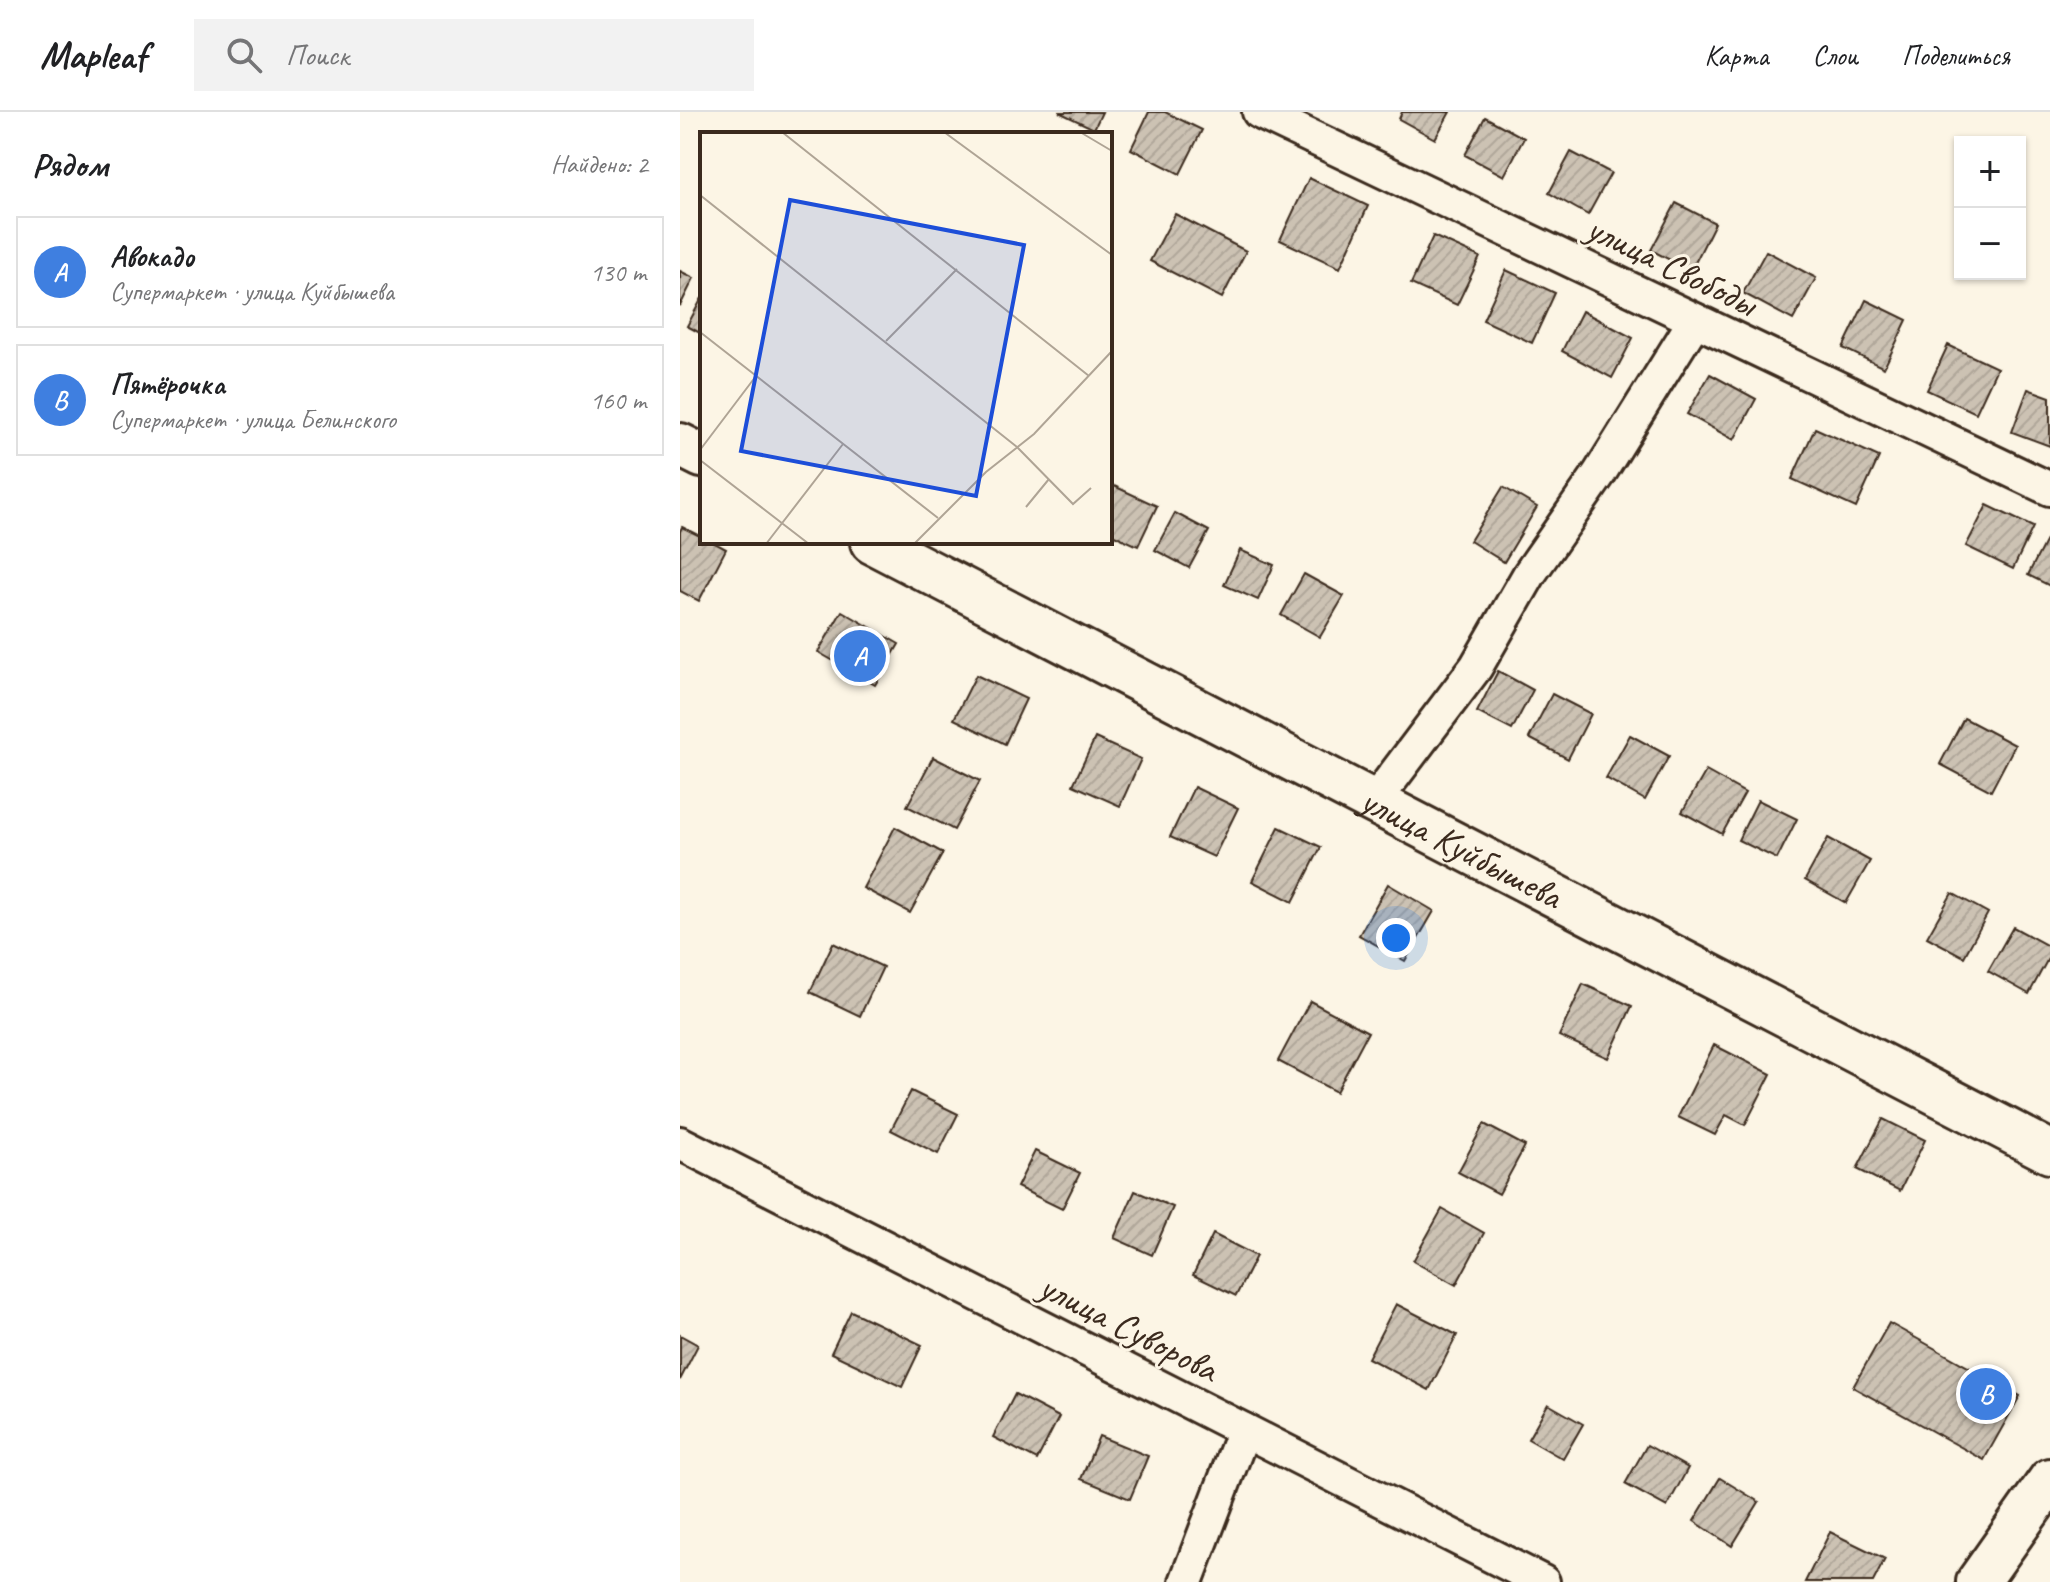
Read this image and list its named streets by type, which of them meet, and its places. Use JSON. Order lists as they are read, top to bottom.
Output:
{
  "streets": {
    "main road": ["улица Куйбышева"],
    "street": ["улица Свободы", "улица Суворова"]
  },
  "page": {
    "header": "Mapleaf",
    "search": "Поиск",
    "nav": ["Карта", "Слои", "Поделиться"],
    "heading": ["Рядом", "Найдено: 2"],
    "map_buttons": ["+", "−"],
    "list": [
      {
        "mark": "A",
        "name": "Авокадо",
        "note": "Супермаркет · улица Куйбышева",
        "value": "130 m"
      },
      {
        "mark": "B",
        "name": "Пятёрочка",
        "note": "Супермаркет · улица Белинского",
        "value": "160 m"
      }
    ],
    "pins": ["A", "B"]
  }
}
